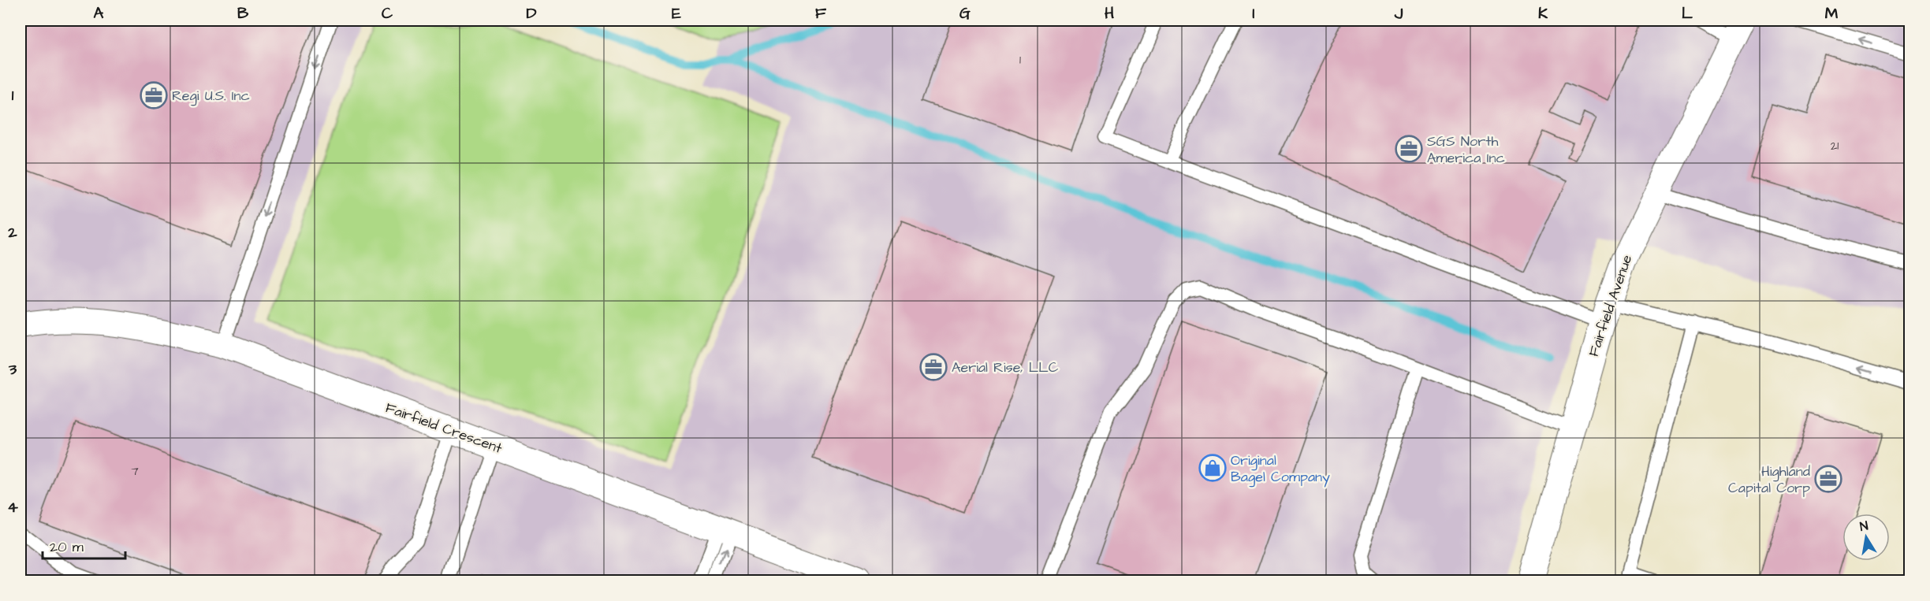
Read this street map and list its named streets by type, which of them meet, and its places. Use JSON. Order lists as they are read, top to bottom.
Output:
{
  "streets": {
    "street": ["Fairfield Avenue", "Fairfield Crescent"]
  },
  "places": {
    "office": [
      "Regi U.S. Inc",
      "SGS North America Inc",
      "Aerial Rise, LLC",
      "Highland Capital Corp"
    ],
    "shop": ["Original Bagel Company"]
  },
  "house_numbers": ["1", "21", "7"],
  "scale_bar": "20 m",
  "north": "top",
  "grid": {
    "columns": [
      "A",
      "B",
      "C",
      "D",
      "E",
      "F",
      "G",
      "H",
      "I",
      "J",
      "K",
      "L",
      "M"
    ],
    "rows": [
      "1",
      "2",
      "3",
      "4"
    ]
  }
}
